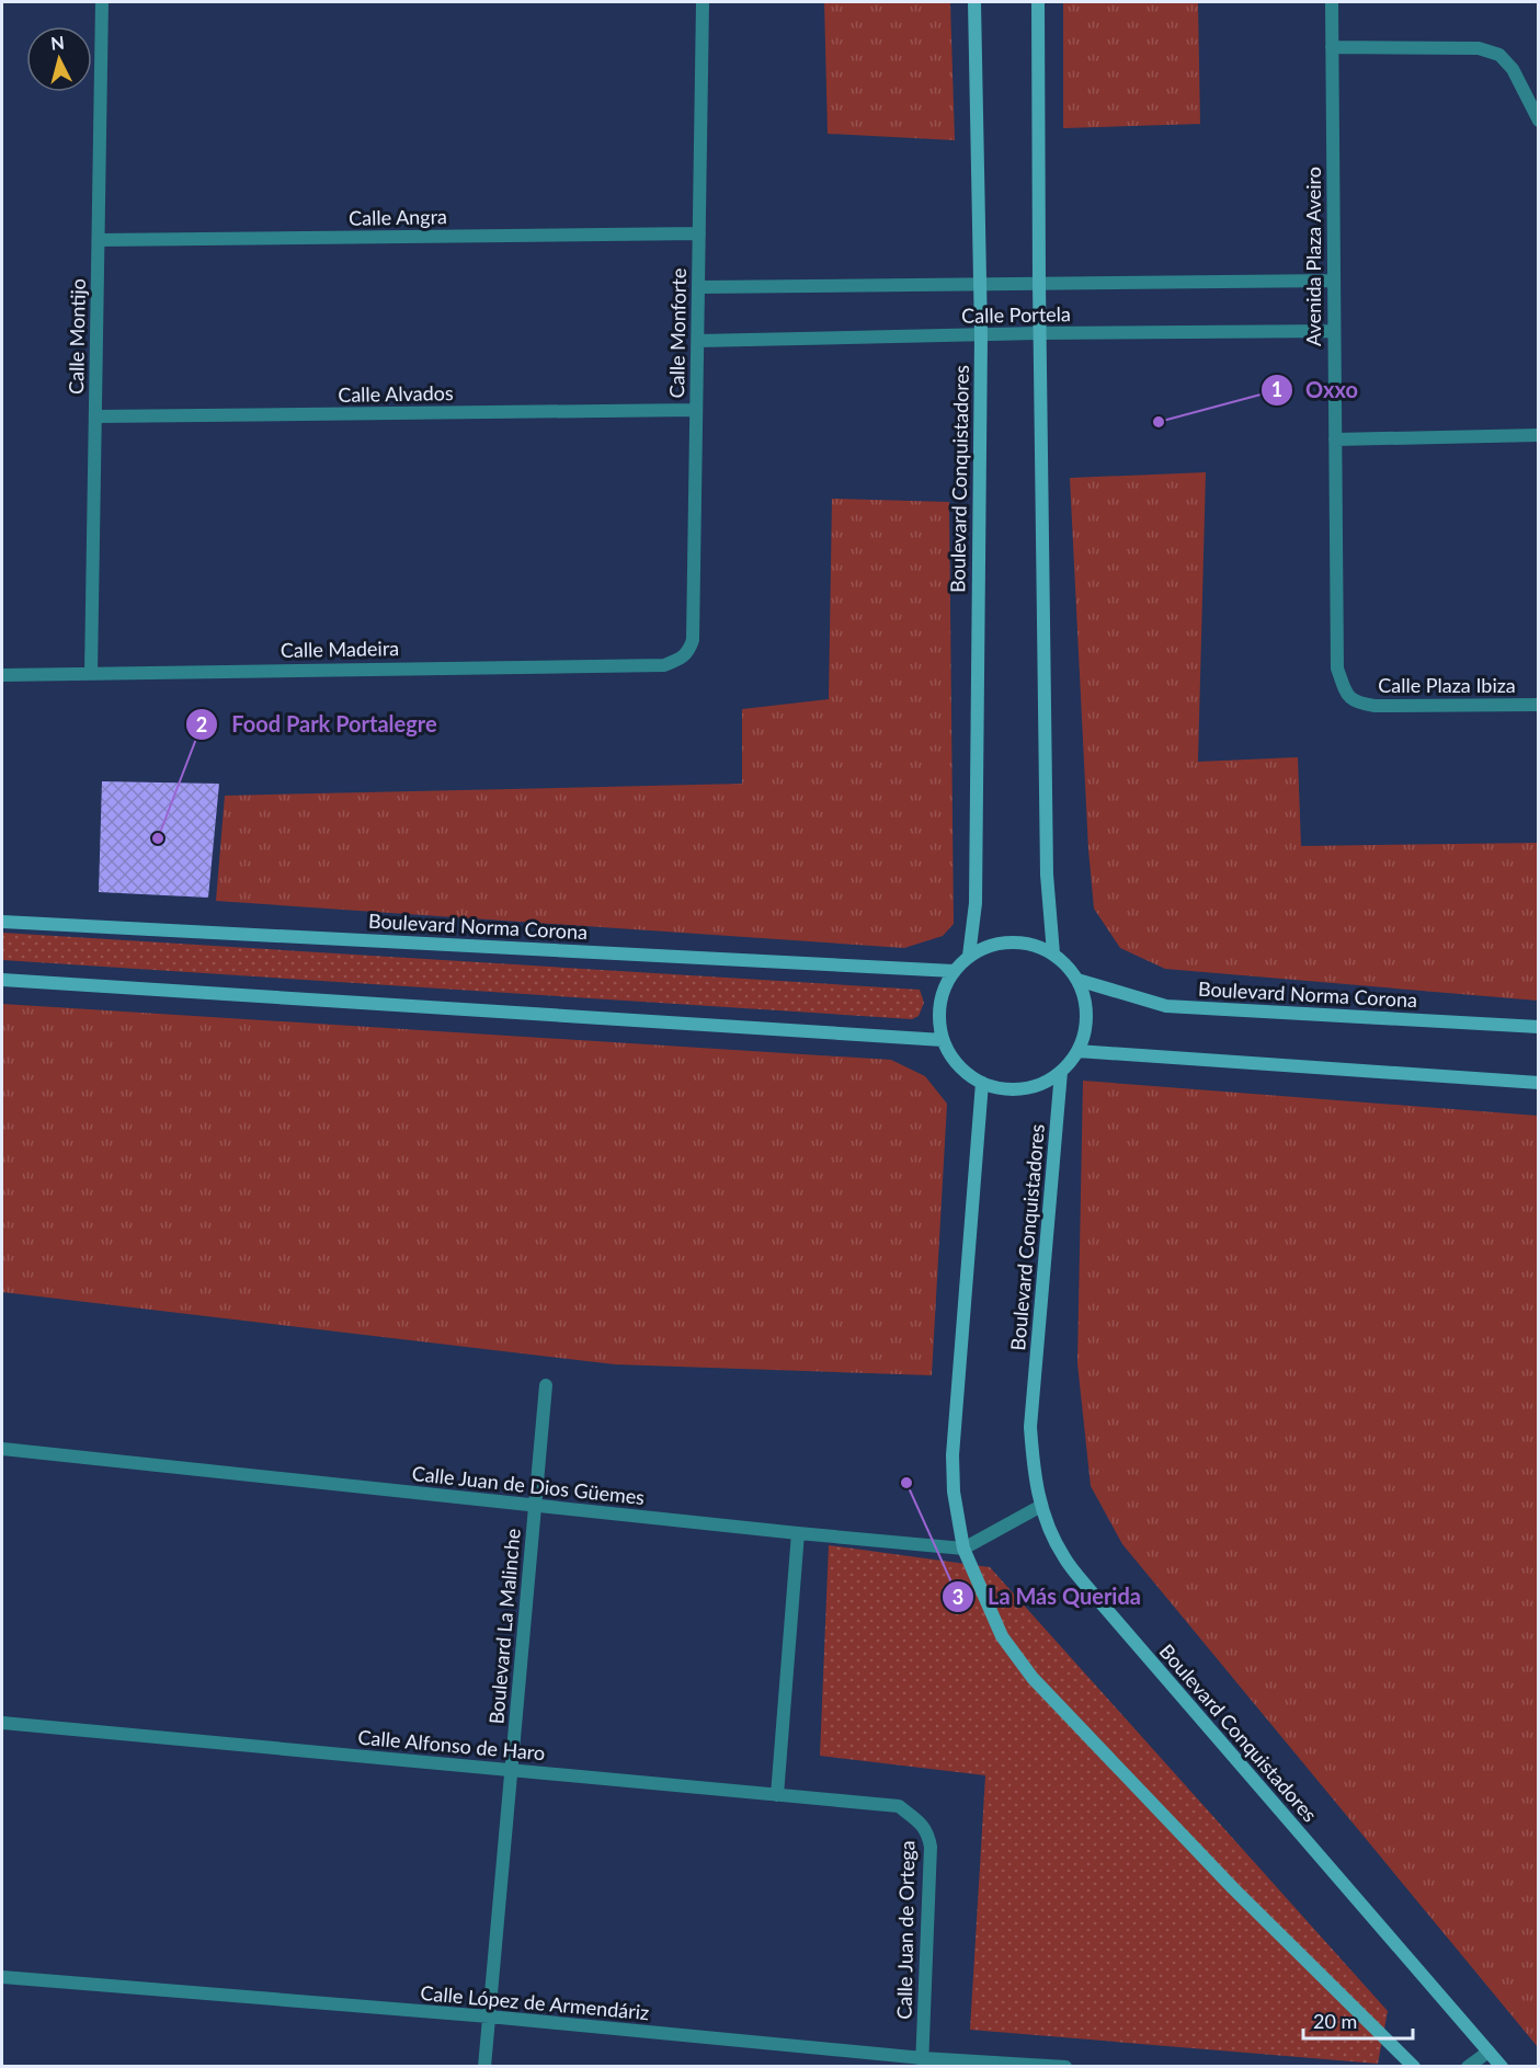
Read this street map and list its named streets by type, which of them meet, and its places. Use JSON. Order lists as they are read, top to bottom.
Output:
{
  "streets": {
    "street": [
      "Calle Angra",
      "Avenida Plaza Aveiro",
      "Calle Portela",
      "Calle Monforte",
      "Calle Montijo",
      "Calle Alvados",
      "Boulevard Conquistadores",
      "Calle Madeira",
      "Calle Plaza Ibiza",
      "Boulevard Norma Corona",
      "Calle Juan de Dios Güemes",
      "Boulevard La Malinche",
      "Calle Alfonso de Haro",
      "Calle Juan de Ortega",
      "Calle López de Armendáriz"
    ]
  },
  "crossings": [
    ["Calle Angra", "Calle Monforte"],
    ["Calle Angra", "Calle Montijo"],
    ["Avenida Plaza Aveiro", "Calle Portela"],
    ["Avenida Plaza Aveiro", "Calle Plaza Ibiza"],
    ["Calle Portela", "Calle Monforte"],
    ["Calle Portela", "Boulevard Conquistadores"],
    ["Calle Monforte", "Calle Alvados"],
    ["Calle Monforte", "Calle Madeira"],
    ["Calle Montijo", "Calle Alvados"],
    ["Calle Montijo", "Calle Madeira"],
    ["Boulevard Conquistadores", "Boulevard Norma Corona"],
    ["Calle Juan de Dios Güemes", "Boulevard La Malinche"],
    ["Boulevard La Malinche", "Calle Alfonso de Haro"],
    ["Boulevard La Malinche", "Calle López de Armendáriz"],
    ["Calle Alfonso de Haro", "Calle Juan de Ortega"],
    ["Calle Juan de Ortega", "Calle López de Armendáriz"]
  ],
  "places": ["Oxxo", "Food Park Portalegre", "La Más Querida"],
  "scale_bar": "20 m",
  "north": "top"
}
